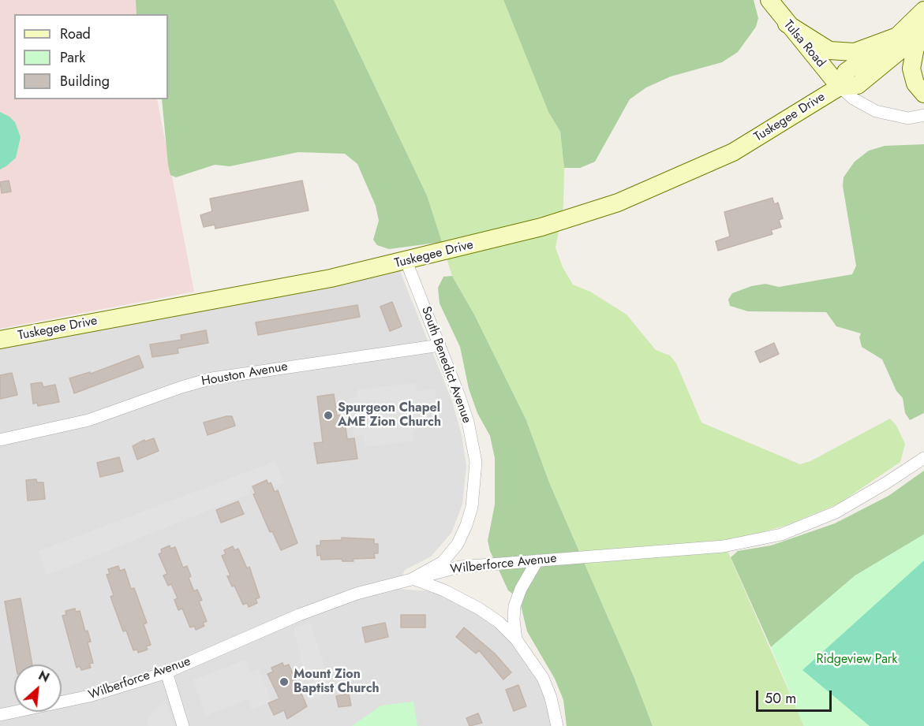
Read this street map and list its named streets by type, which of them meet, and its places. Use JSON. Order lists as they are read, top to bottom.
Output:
{
  "streets": {
    "street": [
      "Tulsa Road",
      "Tuskegee Drive",
      "South Benedict Avenue",
      "Houston Avenue",
      "Wilberforce Avenue"
    ]
  },
  "crossings": [
    ["Tulsa Road", "Tuskegee Drive"],
    ["Tuskegee Drive", "South Benedict Avenue"],
    ["South Benedict Avenue", "Houston Avenue"],
    ["South Benedict Avenue", "Wilberforce Avenue"]
  ],
  "parks": ["Ridgeview Park"],
  "places": ["Spurgeon Chapel AME Zion Church", "Mount Zion Baptist Church"],
  "legend": ["Road", "Park", "Building"],
  "scale_bar": "50 m",
  "north": "top right"
}
